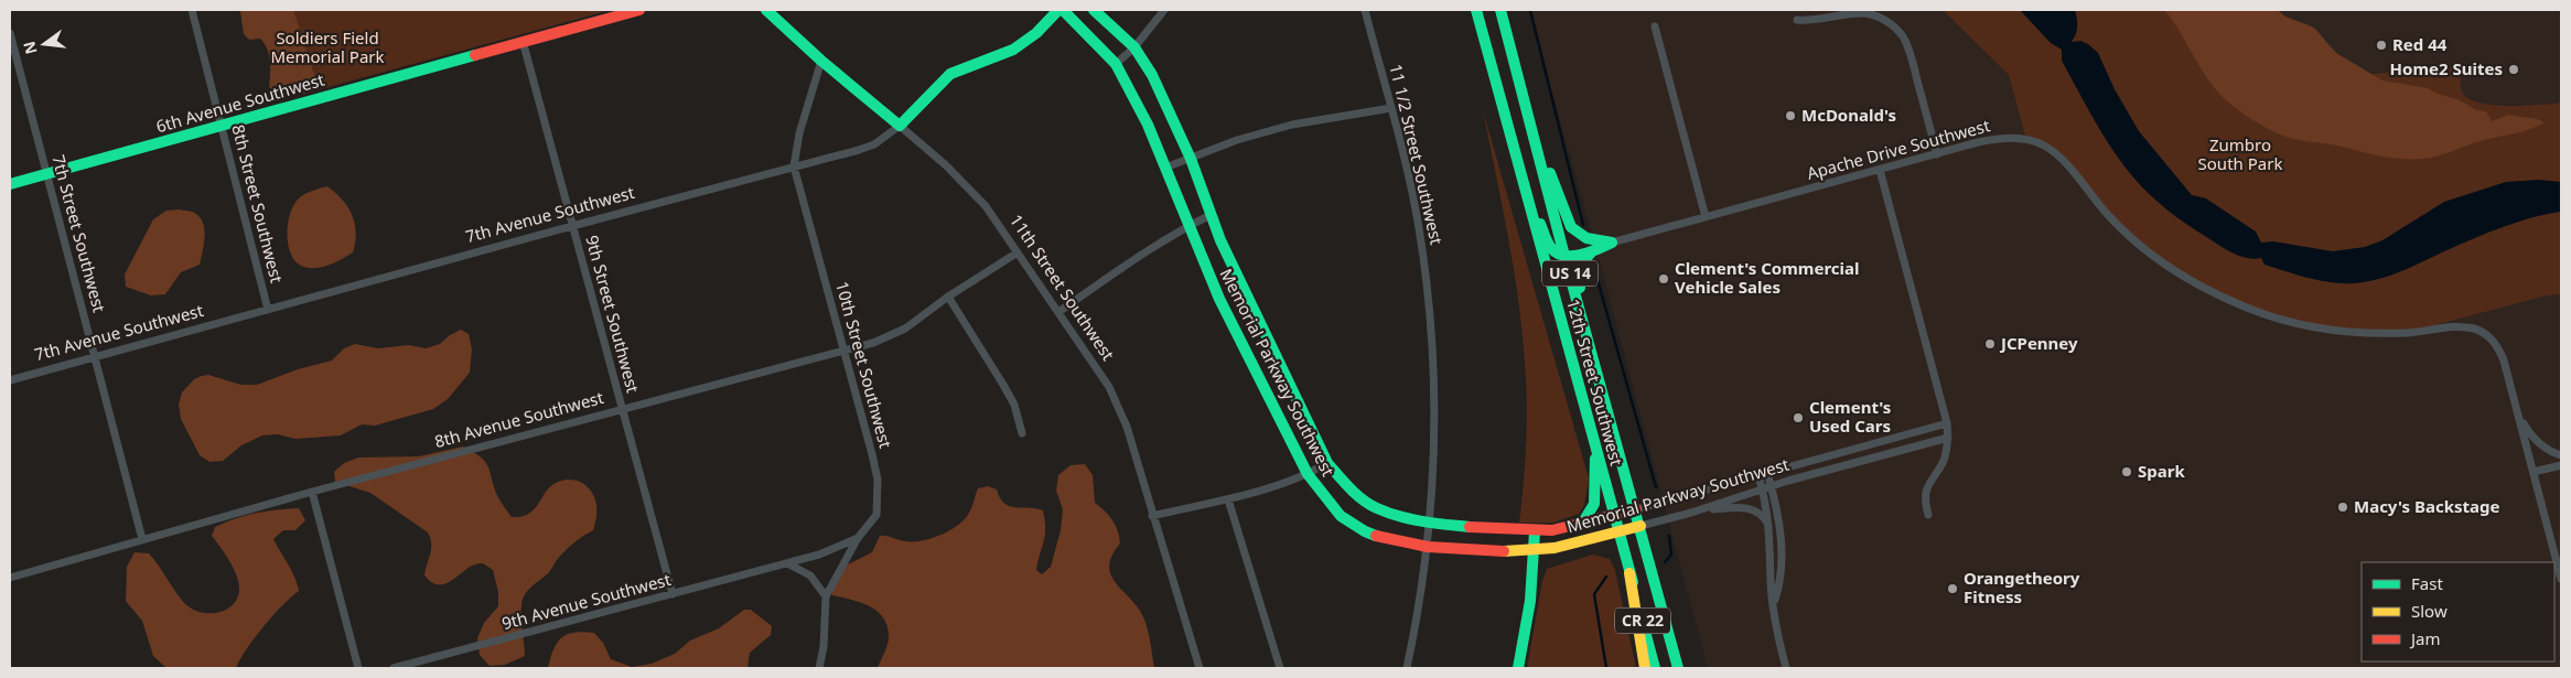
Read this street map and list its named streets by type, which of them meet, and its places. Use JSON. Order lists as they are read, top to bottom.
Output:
{
  "streets": {
    "main road": [
      "6th Avenue Southwest",
      "7th Avenue Southwest",
      "US 14",
      "11th Street Southwest",
      "Memorial Parkway Southwest",
      "12th Street Southwest",
      "CR 22"
    ],
    "street": [
      "Apache Drive Southwest",
      "11 1/2 Street Southwest",
      "8th Street Southwest",
      "7th Street Southwest",
      "9th Street Southwest",
      "10th Street Southwest",
      "8th Avenue Southwest",
      "9th Avenue Southwest"
    ]
  },
  "crossings": [
    ["6th Avenue Southwest", "8th Street Southwest"],
    ["6th Avenue Southwest", "7th Street Southwest"],
    ["6th Avenue Southwest", "9th Street Southwest"],
    ["11 1/2 Street Southwest", "Memorial Parkway Southwest"],
    ["8th Street Southwest", "7th Avenue Southwest"],
    ["7th Avenue Southwest", "7th Street Southwest"],
    ["7th Avenue Southwest", "11th Street Southwest"],
    ["7th Avenue Southwest", "9th Street Southwest"],
    ["7th Avenue Southwest", "10th Street Southwest"],
    ["7th Avenue Southwest", "Memorial Parkway Southwest"],
    ["7th Street Southwest", "8th Avenue Southwest"],
    ["US 14", "12th Street Southwest"],
    ["11th Street Southwest", "10th Street Southwest"],
    ["11th Street Southwest", "8th Avenue Southwest"],
    ["9th Street Southwest", "8th Avenue Southwest"],
    ["9th Street Southwest", "9th Avenue Southwest"],
    ["10th Street Southwest", "8th Avenue Southwest"],
    ["10th Street Southwest", "9th Avenue Southwest"],
    ["Memorial Parkway Southwest", "12th Street Southwest"]
  ],
  "parks": ["Soldiers Field Memorial Park", "Zumbro South Park"],
  "places": [
    "Red 44",
    "Home2 Suites",
    "McDonald's",
    "Clement's Commercial Vehicle Sales",
    "JCPenney",
    "Clement's Used Cars",
    "Spark",
    "Macy's Backstage",
    "Orangetheory Fitness"
  ],
  "legend": ["Fast", "Slow", "Jam"],
  "north": "left"
}
